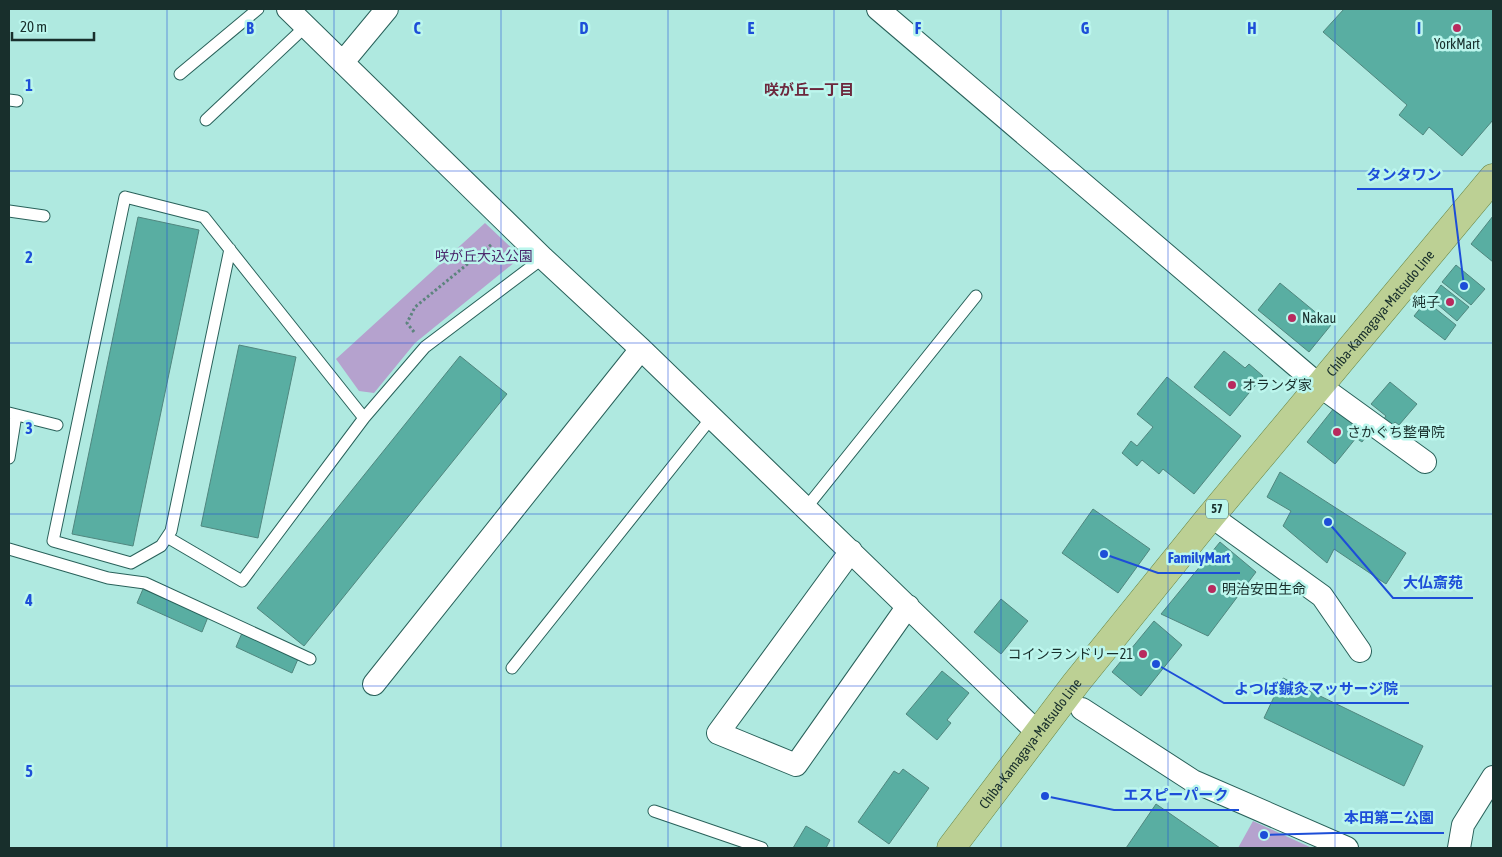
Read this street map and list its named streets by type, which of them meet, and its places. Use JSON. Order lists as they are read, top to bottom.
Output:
{
  "streets": {
    "main road": ["Chiba-Kamagaya-Matsudo Line", "57"]
  },
  "districts": ["咲が丘一丁目"],
  "parks": ["咲が丘大込公園"],
  "places": [
    "YorkMart",
    "タンタワン",
    "純子",
    "Nakau",
    "オランダ家",
    "さかぐち整骨院",
    "大仏斎苑",
    "FamilyMart",
    "明治安田生命",
    "コインランドリー21",
    "よつば鍼灸マッサージ院",
    "エスピーパーク",
    "本田第二公園"
  ],
  "scale_bar": "20 m",
  "grid": {
    "columns": [
      "B",
      "C",
      "D",
      "E",
      "F",
      "G",
      "H",
      "I"
    ],
    "rows": [
      "1",
      "2",
      "3",
      "4",
      "5"
    ]
  }
}
